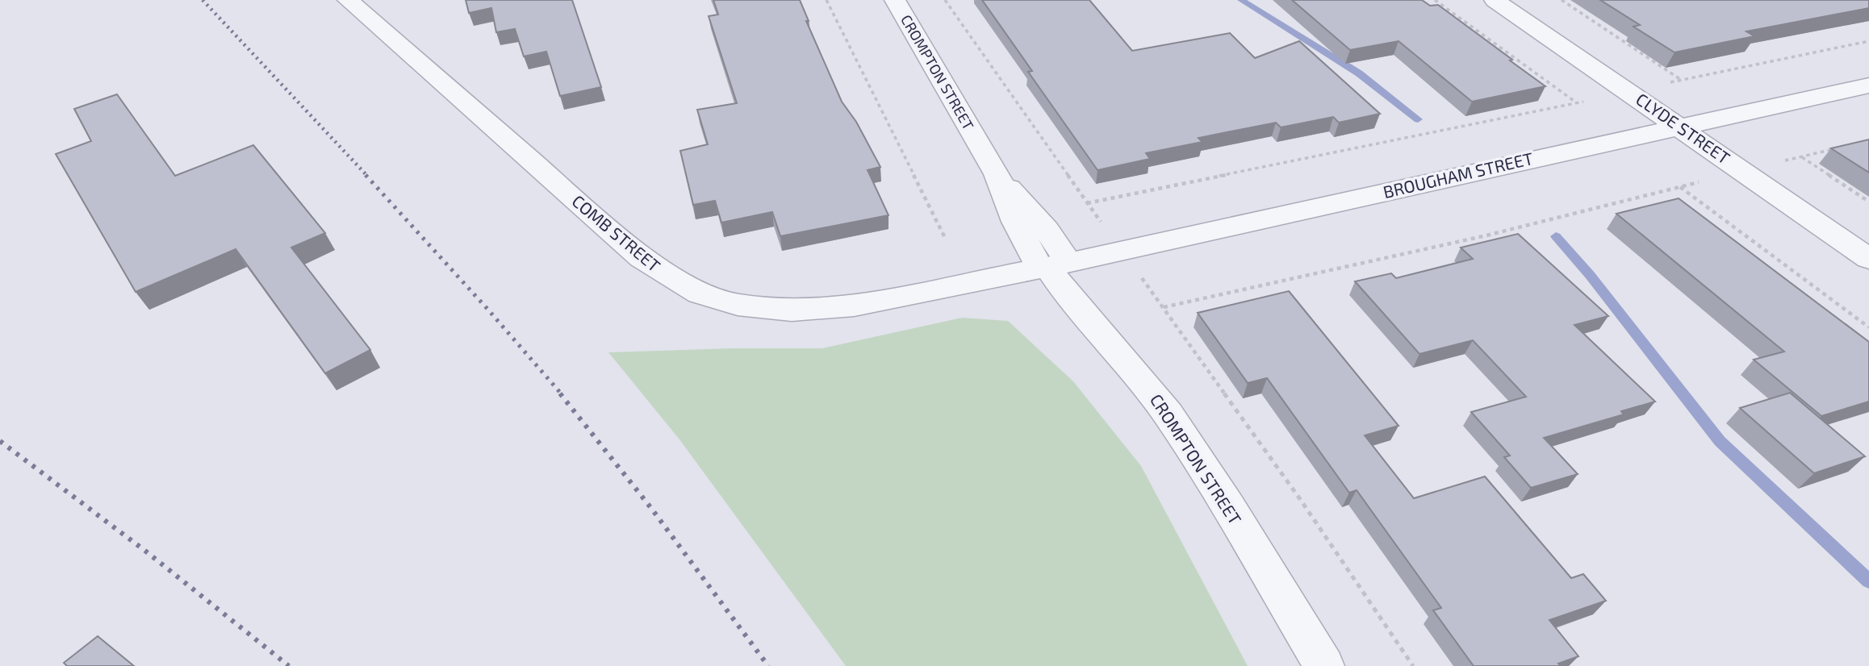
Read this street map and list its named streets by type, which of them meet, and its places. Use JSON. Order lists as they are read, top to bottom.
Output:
{
  "streets": {
    "street": [
      "CROMPTON STREET",
      "CLYDE STREET",
      "BROUGHAM STREET",
      "COMB STREET"
    ]
  },
  "crossings": [
    ["CROMPTON STREET", "BROUGHAM STREET"],
    ["CROMPTON STREET", "COMB STREET"],
    ["CLYDE STREET", "BROUGHAM STREET"],
    ["BROUGHAM STREET", "COMB STREET"]
  ]
}
